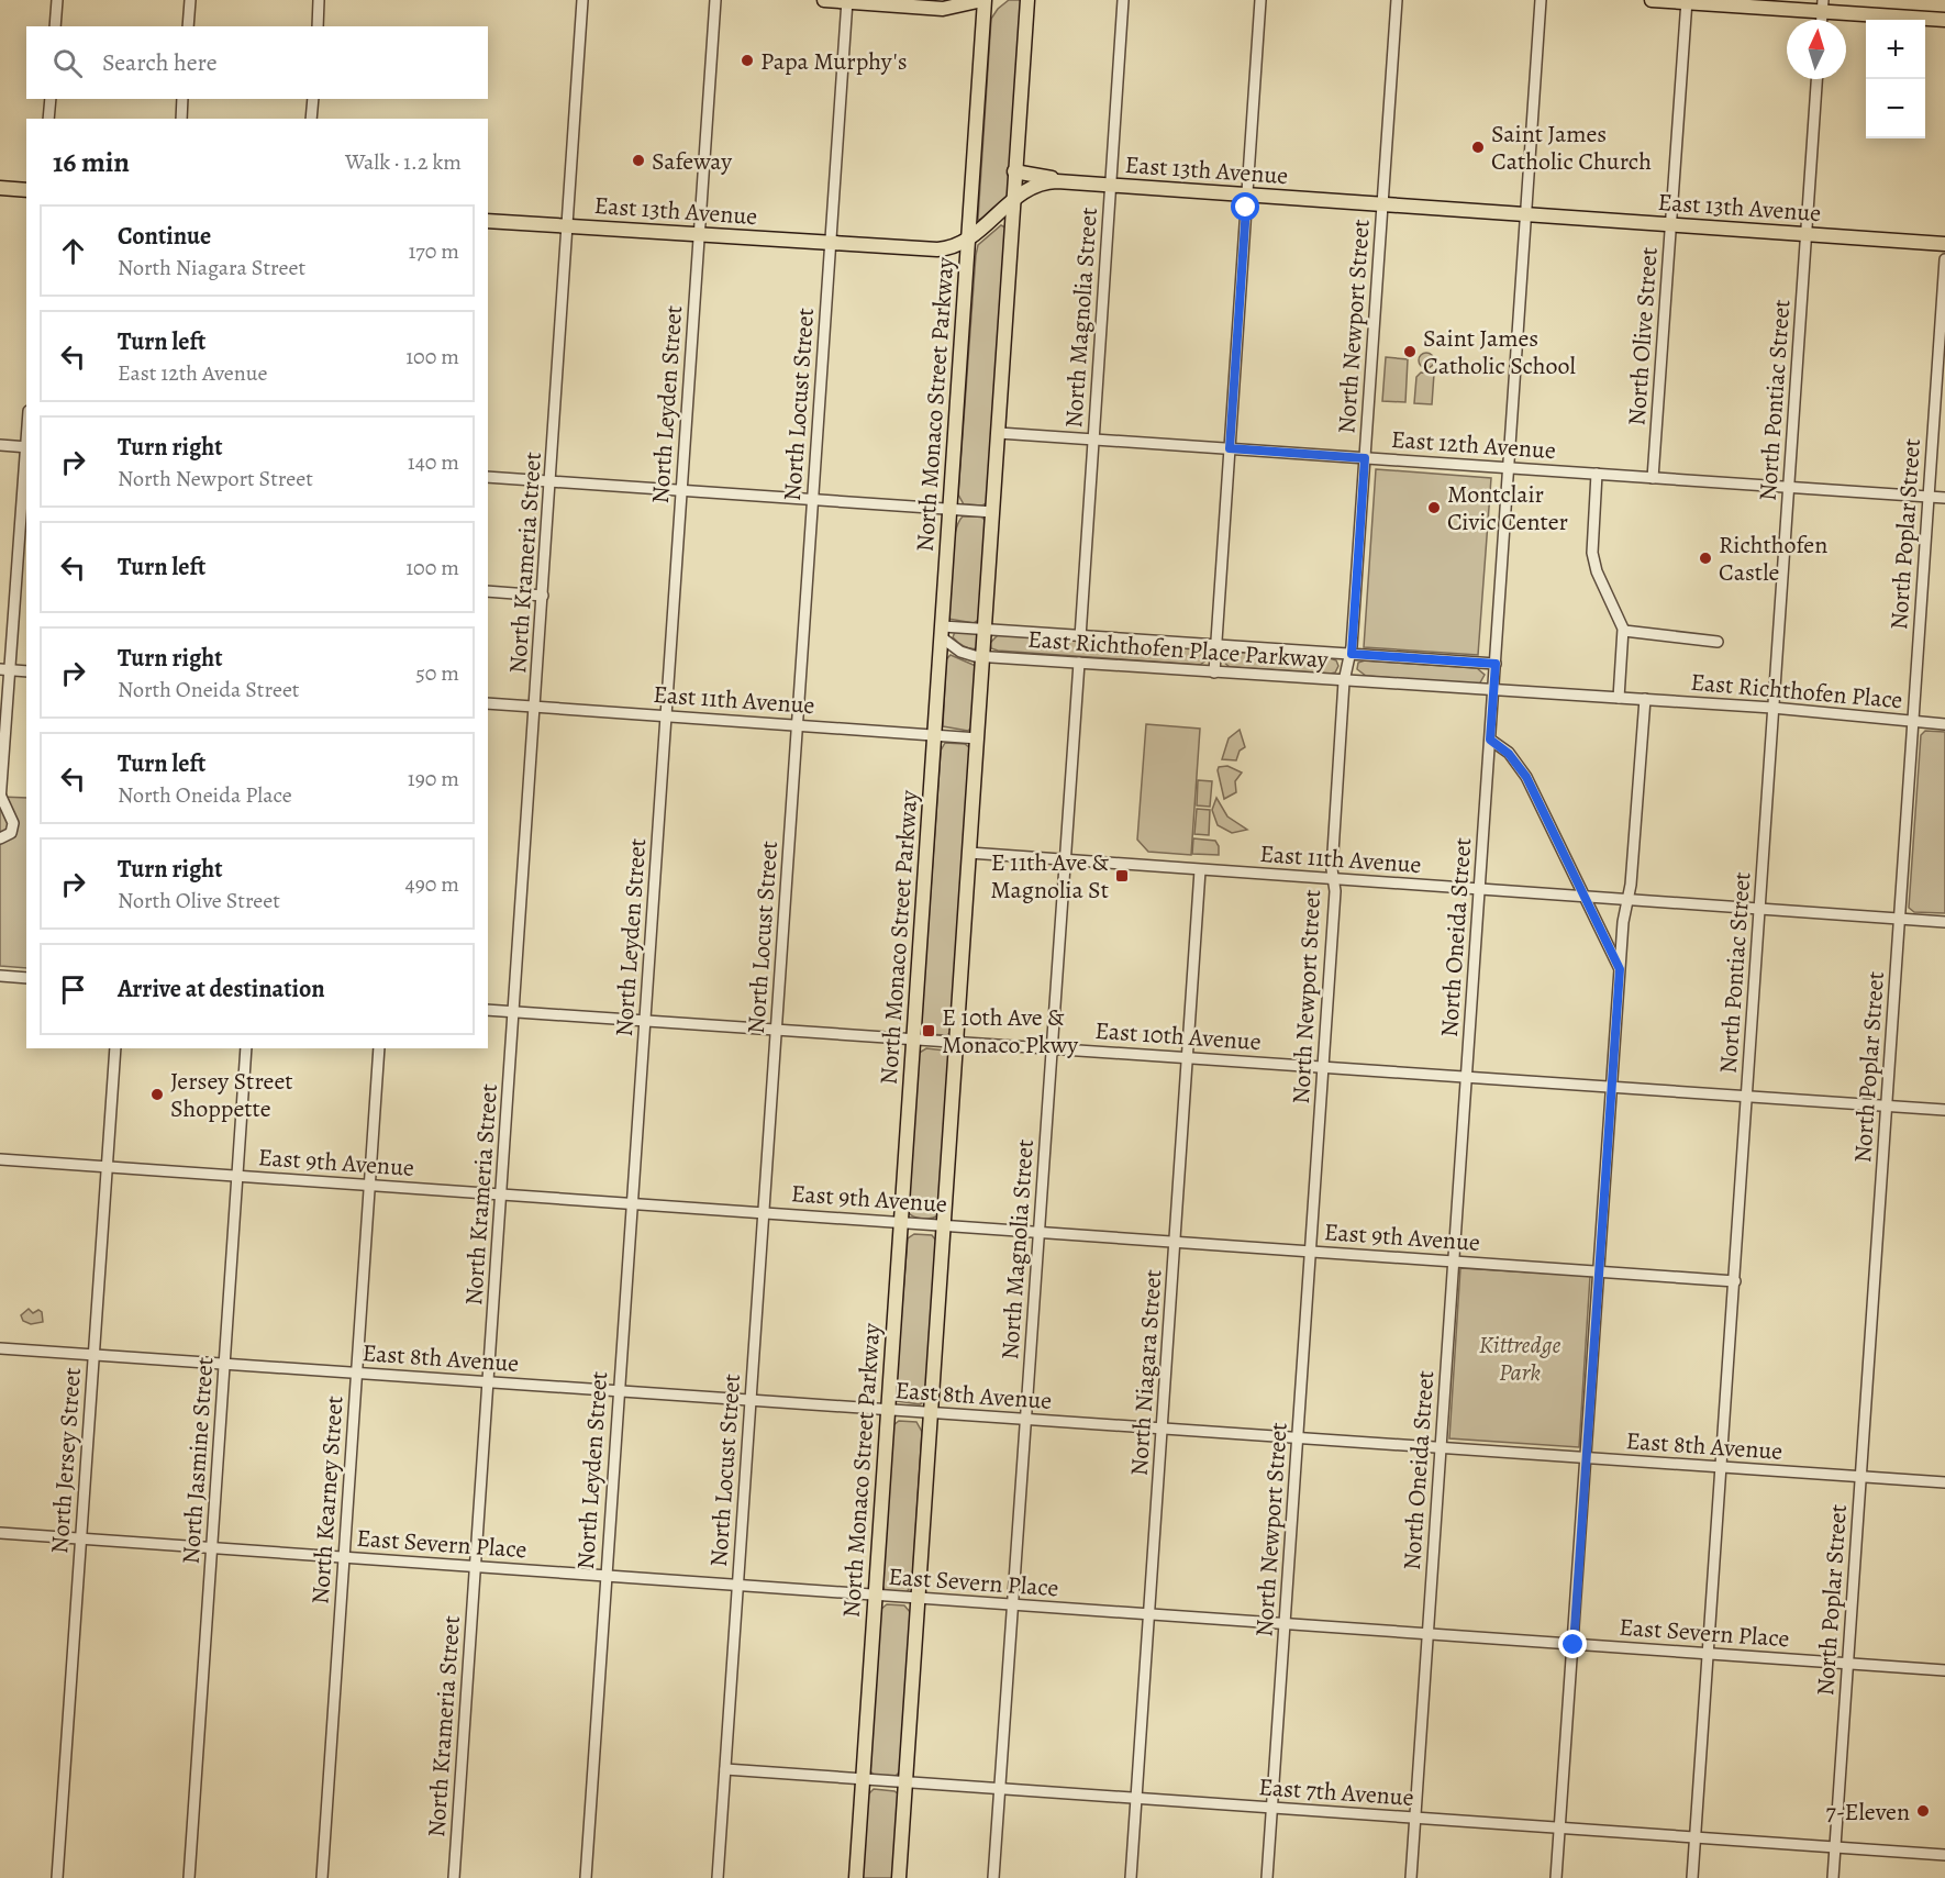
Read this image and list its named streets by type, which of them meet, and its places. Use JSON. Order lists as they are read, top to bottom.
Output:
{
  "streets": {
    "main road": ["East 13th Avenue", "North Monaco Street Parkway"],
    "street": [
      "North Magnolia Street",
      "North Newport Street",
      "North Olive Street",
      "North Pontiac Street",
      "North Leyden Street",
      "North Locust Street",
      "East 12th Avenue",
      "North Poplar Street",
      "North Krameria Street",
      "East Richthofen Place Parkway",
      "East Richthofen Place",
      "East 11th Avenue",
      "North Oneida Street",
      "East 10th Avenue",
      "East 9th Avenue",
      "East 8th Avenue",
      "North Niagara Street",
      "North Jersey Street",
      "North Jasmine Street",
      "North Kearney Street",
      "East Severn Place",
      "East 7th Avenue"
    ]
  },
  "crossings": [
    ["East 13th Avenue", "North Magnolia Street"],
    ["East 13th Avenue", "North Newport Street"],
    ["East 13th Avenue", "North Olive Street"],
    ["East 13th Avenue", "North Pontiac Street"],
    ["East 13th Avenue", "North Leyden Street"],
    ["East 13th Avenue", "North Locust Street"],
    ["East 13th Avenue", "North Monaco Street Parkway"],
    ["East 13th Avenue", "North Krameria Street"],
    ["East 13th Avenue", "North Oneida Street"],
    ["North Magnolia Street", "East 12th Avenue"],
    ["North Magnolia Street", "East Richthofen Place Parkway"],
    ["North Magnolia Street", "East 11th Avenue"],
    ["North Magnolia Street", "East 10th Avenue"],
    ["North Magnolia Street", "East 9th Avenue"],
    ["North Magnolia Street", "East 8th Avenue"],
    ["North Magnolia Street", "East Severn Place"],
    ["North Magnolia Street", "East 7th Avenue"],
    ["North Newport Street", "East 12th Avenue"],
    ["North Newport Street", "East Richthofen Place Parkway"],
    ["North Newport Street", "East 11th Avenue"],
    ["North Newport Street", "East 10th Avenue"],
    ["North Newport Street", "East 9th Avenue"],
    ["North Newport Street", "East 8th Avenue"],
    ["North Newport Street", "East Severn Place"],
    ["North Newport Street", "East 7th Avenue"],
    ["North Olive Street", "East 12th Avenue"],
    ["North Pontiac Street", "East 12th Avenue"],
    ["North Pontiac Street", "East Richthofen Place"],
    ["North Pontiac Street", "East 11th Avenue"],
    ["North Pontiac Street", "East 10th Avenue"],
    ["North Pontiac Street", "East 9th Avenue"],
    ["North Pontiac Street", "East 8th Avenue"],
    ["North Pontiac Street", "East Severn Place"],
    ["North Pontiac Street", "East 7th Avenue"],
    ["North Leyden Street", "East 11th Avenue"],
    ["North Leyden Street", "East 10th Avenue"],
    ["North Leyden Street", "East 9th Avenue"],
    ["North Leyden Street", "East 8th Avenue"],
    ["North Leyden Street", "East Severn Place"],
    ["North Locust Street", "East 11th Avenue"],
    ["North Locust Street", "East 10th Avenue"],
    ["North Locust Street", "East 9th Avenue"],
    ["North Locust Street", "East 8th Avenue"],
    ["North Locust Street", "East Severn Place"],
    ["North Locust Street", "East 7th Avenue"],
    ["North Monaco Street Parkway", "East Richthofen Place Parkway"],
    ["North Monaco Street Parkway", "East 11th Avenue"],
    ["North Monaco Street Parkway", "East 10th Avenue"],
    ["North Monaco Street Parkway", "East 9th Avenue"],
    ["North Monaco Street Parkway", "East 8th Avenue"],
    ["North Monaco Street Parkway", "East Severn Place"],
    ["North Monaco Street Parkway", "East 7th Avenue"],
    ["East 12th Avenue", "North Poplar Street"],
    ["East 12th Avenue", "North Oneida Street"],
    ["North Poplar Street", "East Richthofen Place"],
    ["North Poplar Street", "East 11th Avenue"],
    ["North Poplar Street", "East 10th Avenue"],
    ["North Poplar Street", "East 8th Avenue"],
    ["North Poplar Street", "East Severn Place"],
    ["North Poplar Street", "East 7th Avenue"],
    ["North Krameria Street", "East 11th Avenue"],
    ["North Krameria Street", "East 10th Avenue"],
    ["North Krameria Street", "East 9th Avenue"],
    ["North Krameria Street", "East 8th Avenue"],
    ["North Krameria Street", "East Severn Place"],
    ["East Richthofen Place Parkway", "North Oneida Street"],
    ["East 11th Avenue", "North Oneida Street"],
    ["East 11th Avenue", "North Niagara Street"],
    ["North Oneida Street", "East 10th Avenue"],
    ["North Oneida Street", "East 9th Avenue"],
    ["North Oneida Street", "East 8th Avenue"],
    ["North Oneida Street", "East Severn Place"],
    ["North Oneida Street", "East 7th Avenue"],
    ["East 10th Avenue", "North Niagara Street"],
    ["East 9th Avenue", "North Niagara Street"],
    ["East 9th Avenue", "North Jersey Street"],
    ["East 9th Avenue", "North Jasmine Street"],
    ["East 9th Avenue", "North Kearney Street"],
    ["East 8th Avenue", "North Niagara Street"],
    ["East 8th Avenue", "North Jersey Street"],
    ["East 8th Avenue", "North Jasmine Street"],
    ["East 8th Avenue", "North Kearney Street"],
    ["North Niagara Street", "East Severn Place"],
    ["North Niagara Street", "East 7th Avenue"],
    ["North Jersey Street", "East Severn Place"],
    ["North Jasmine Street", "East Severn Place"],
    ["North Kearney Street", "East Severn Place"]
  ],
  "parks": ["Kittredge Park"],
  "places": {
    "other": [
      "Papa Murphy's",
      "Saint James Catholic Church",
      "Safeway",
      "Saint James Catholic School",
      "Montclair Civic Center",
      "Richthofen Castle",
      "Jersey Street Shoppette",
      "7-Eleven"
    ],
    "transit": ["E 11th Ave & Magnolia St", "E 10th Ave & Monaco Pkwy"]
  },
  "north": "top",
  "page": {
    "map_buttons": ["+", "−"],
    "search": "Search here",
    "heading": ["16 min", "Walk · 1.2 km"],
    "list": [
      ["Continue", "North Niagara Street", "170 m"],
      ["Turn left", "East 12th Avenue", "100 m"],
      ["Turn right", "North Newport Street", "140 m"],
      ["Turn left", "100 m"],
      ["Turn right", "North Oneida Street", "50 m"],
      ["Turn left", "North Oneida Place", "190 m"],
      ["Turn right", "North Olive Street", "490 m"],
      "Arrive at destination"
    ]
  }
}
